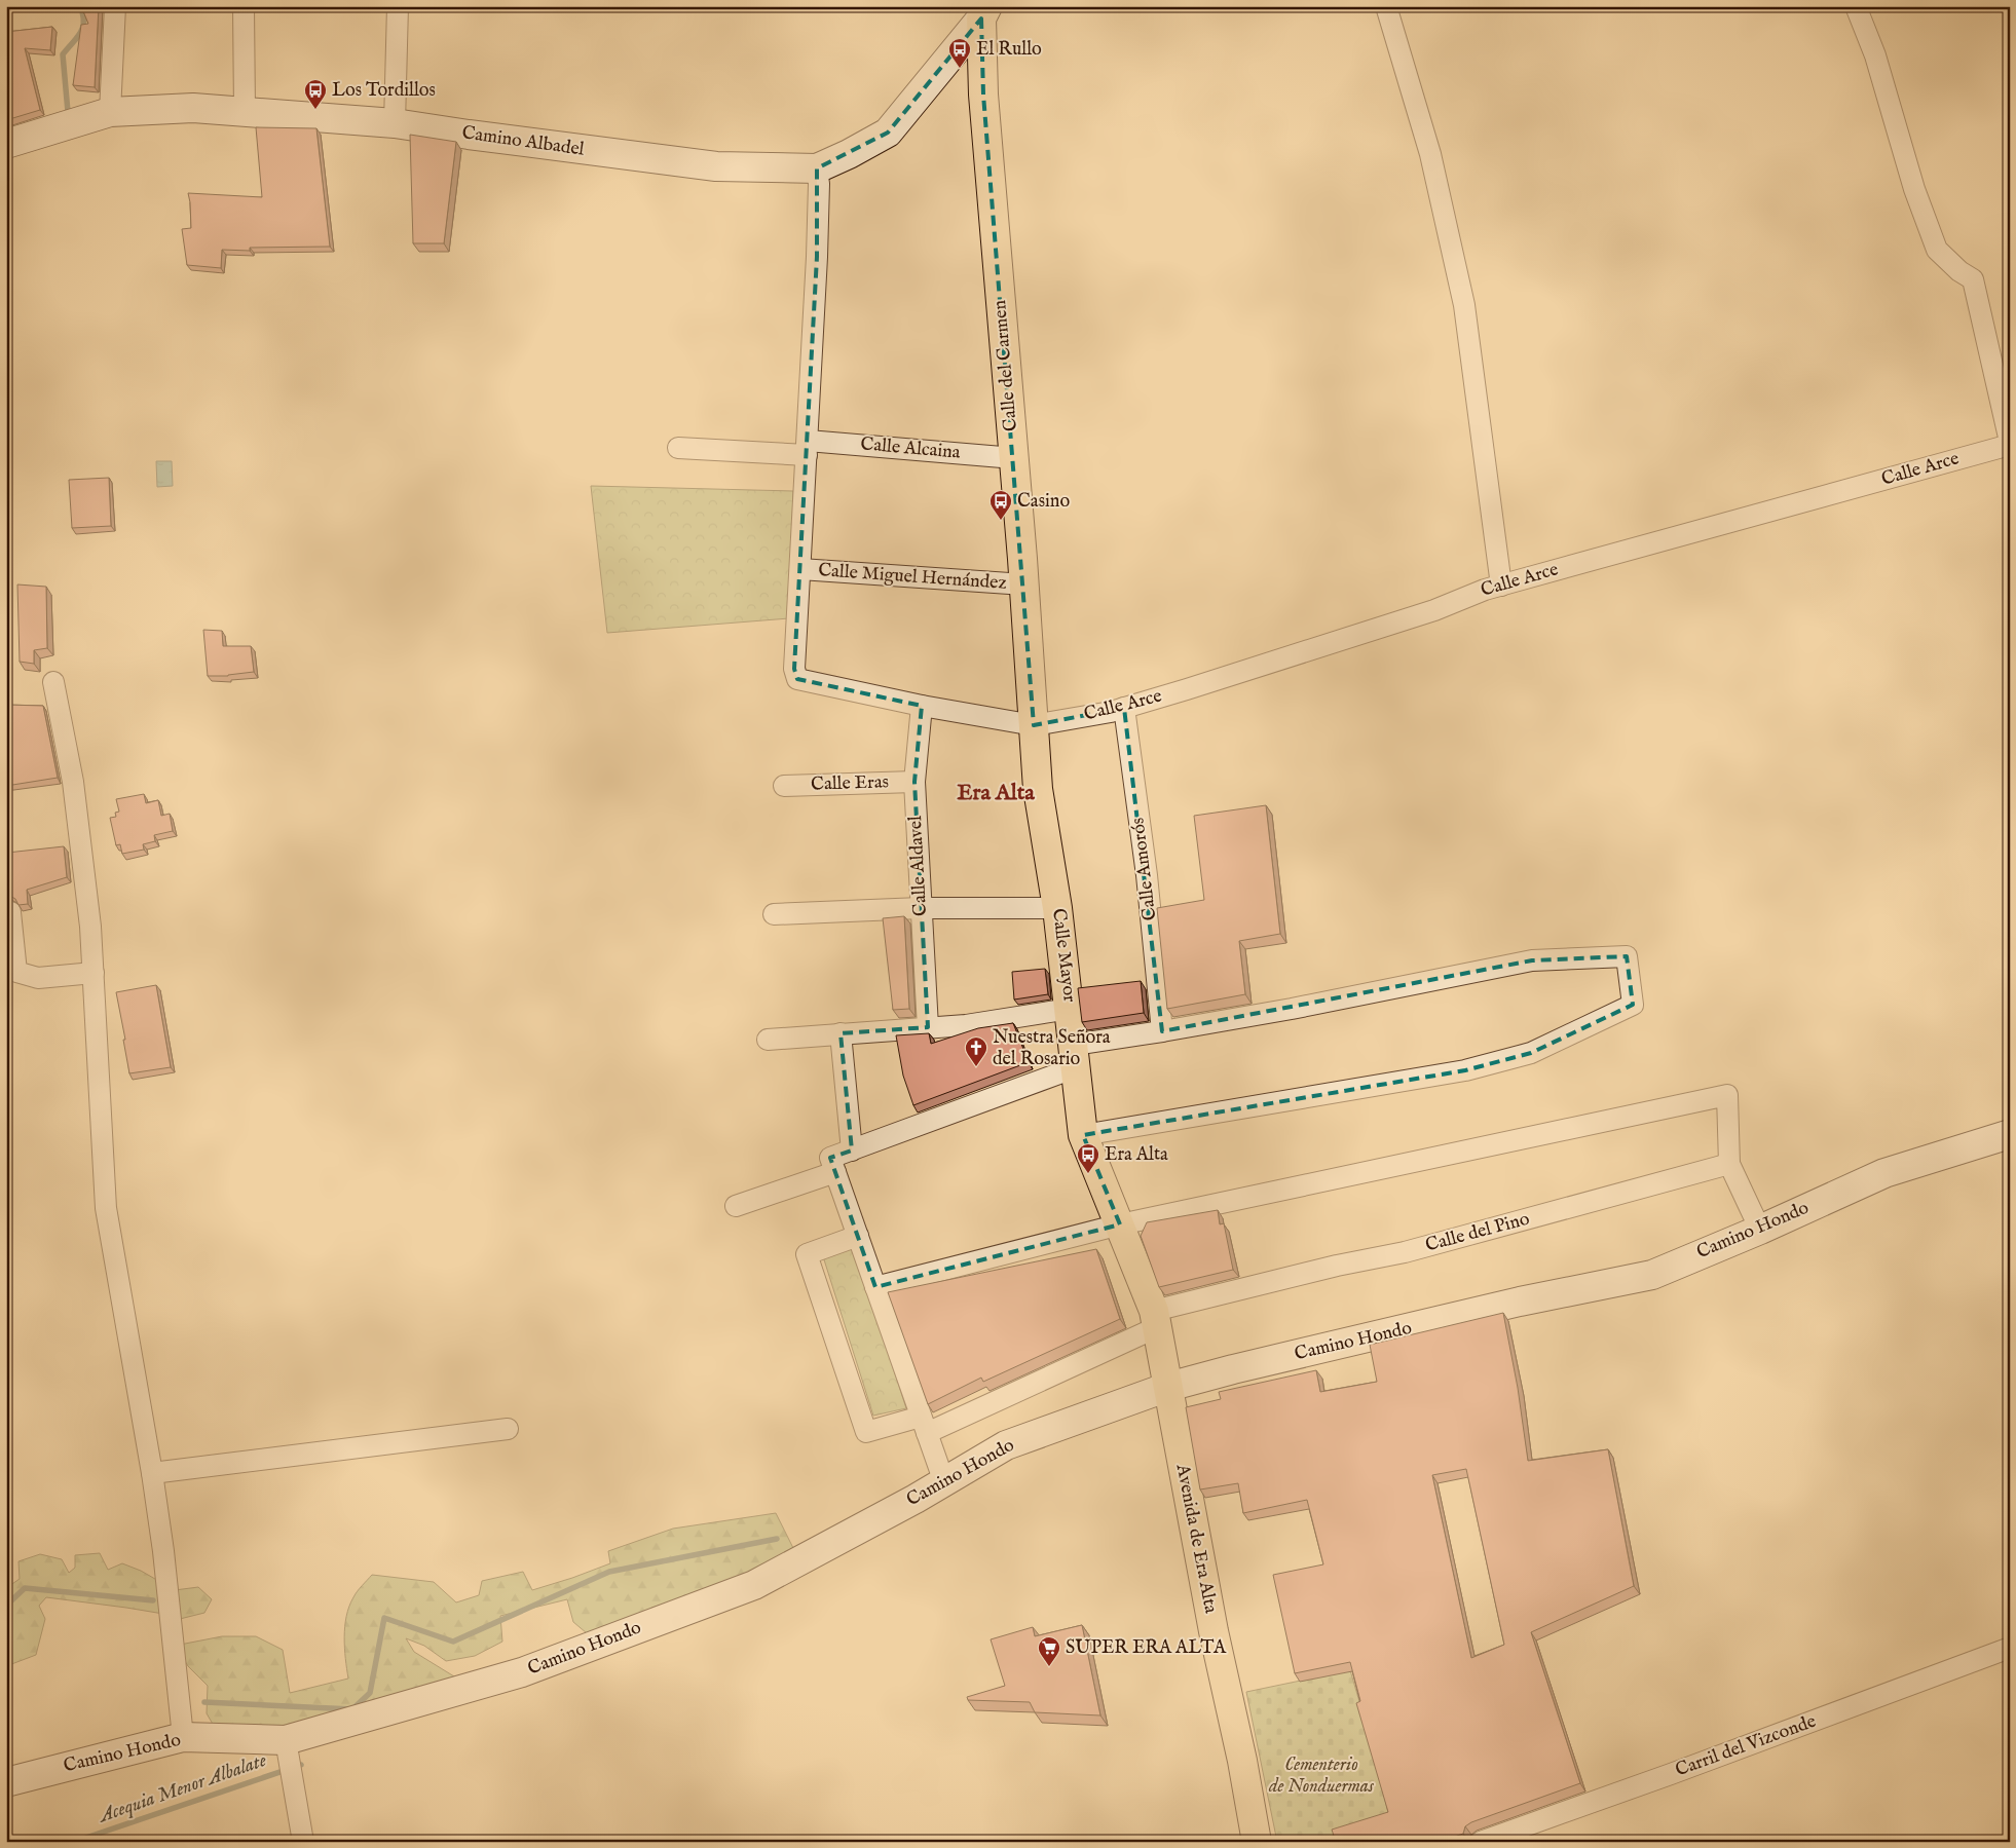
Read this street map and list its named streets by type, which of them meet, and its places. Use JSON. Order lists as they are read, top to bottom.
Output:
{
  "streets": {
    "main road": [
      "Camino Albadel",
      "Calle del Carmen",
      "Calle Mayor",
      "Camino Hondo",
      "Avenida de Era Alta"
    ],
    "street": [
      "Calle Alcaina",
      "Calle Arce",
      "Calle Miguel Hernández",
      "Calle Eras",
      "Calle Aldavel",
      "Calle Amorós",
      "Calle del Pino",
      "Carril del Vizconde"
    ]
  },
  "crossings": [
    ["Camino Albadel", "Calle del Carmen"],
    ["Calle del Carmen", "Calle Alcaina"],
    ["Calle del Carmen", "Calle Arce"],
    ["Calle del Carmen", "Calle Miguel Hernández"],
    ["Calle del Carmen", "Calle Mayor"],
    ["Calle Arce", "Calle Amorós"],
    ["Calle Arce", "Calle Mayor"],
    ["Calle Eras", "Calle Aldavel"],
    ["Calle Mayor", "Camino Hondo"],
    ["Calle Mayor", "Calle del Pino"],
    ["Calle Mayor", "Avenida de Era Alta"],
    ["Camino Hondo", "Avenida de Era Alta"]
  ],
  "districts": ["Era Alta"],
  "water": ["Acequia Menor Albalate"],
  "parks": ["Cementerio de Nonduermas"],
  "places": {
    "bus stop": [
      "El Rullo",
      "Los Tordillos",
      "Casino",
      "Era Alta"
    ],
    "church": ["Nuestra Señora del Rosario"],
    "supermarket": ["SUPER ERA ALTA"]
  }
}
